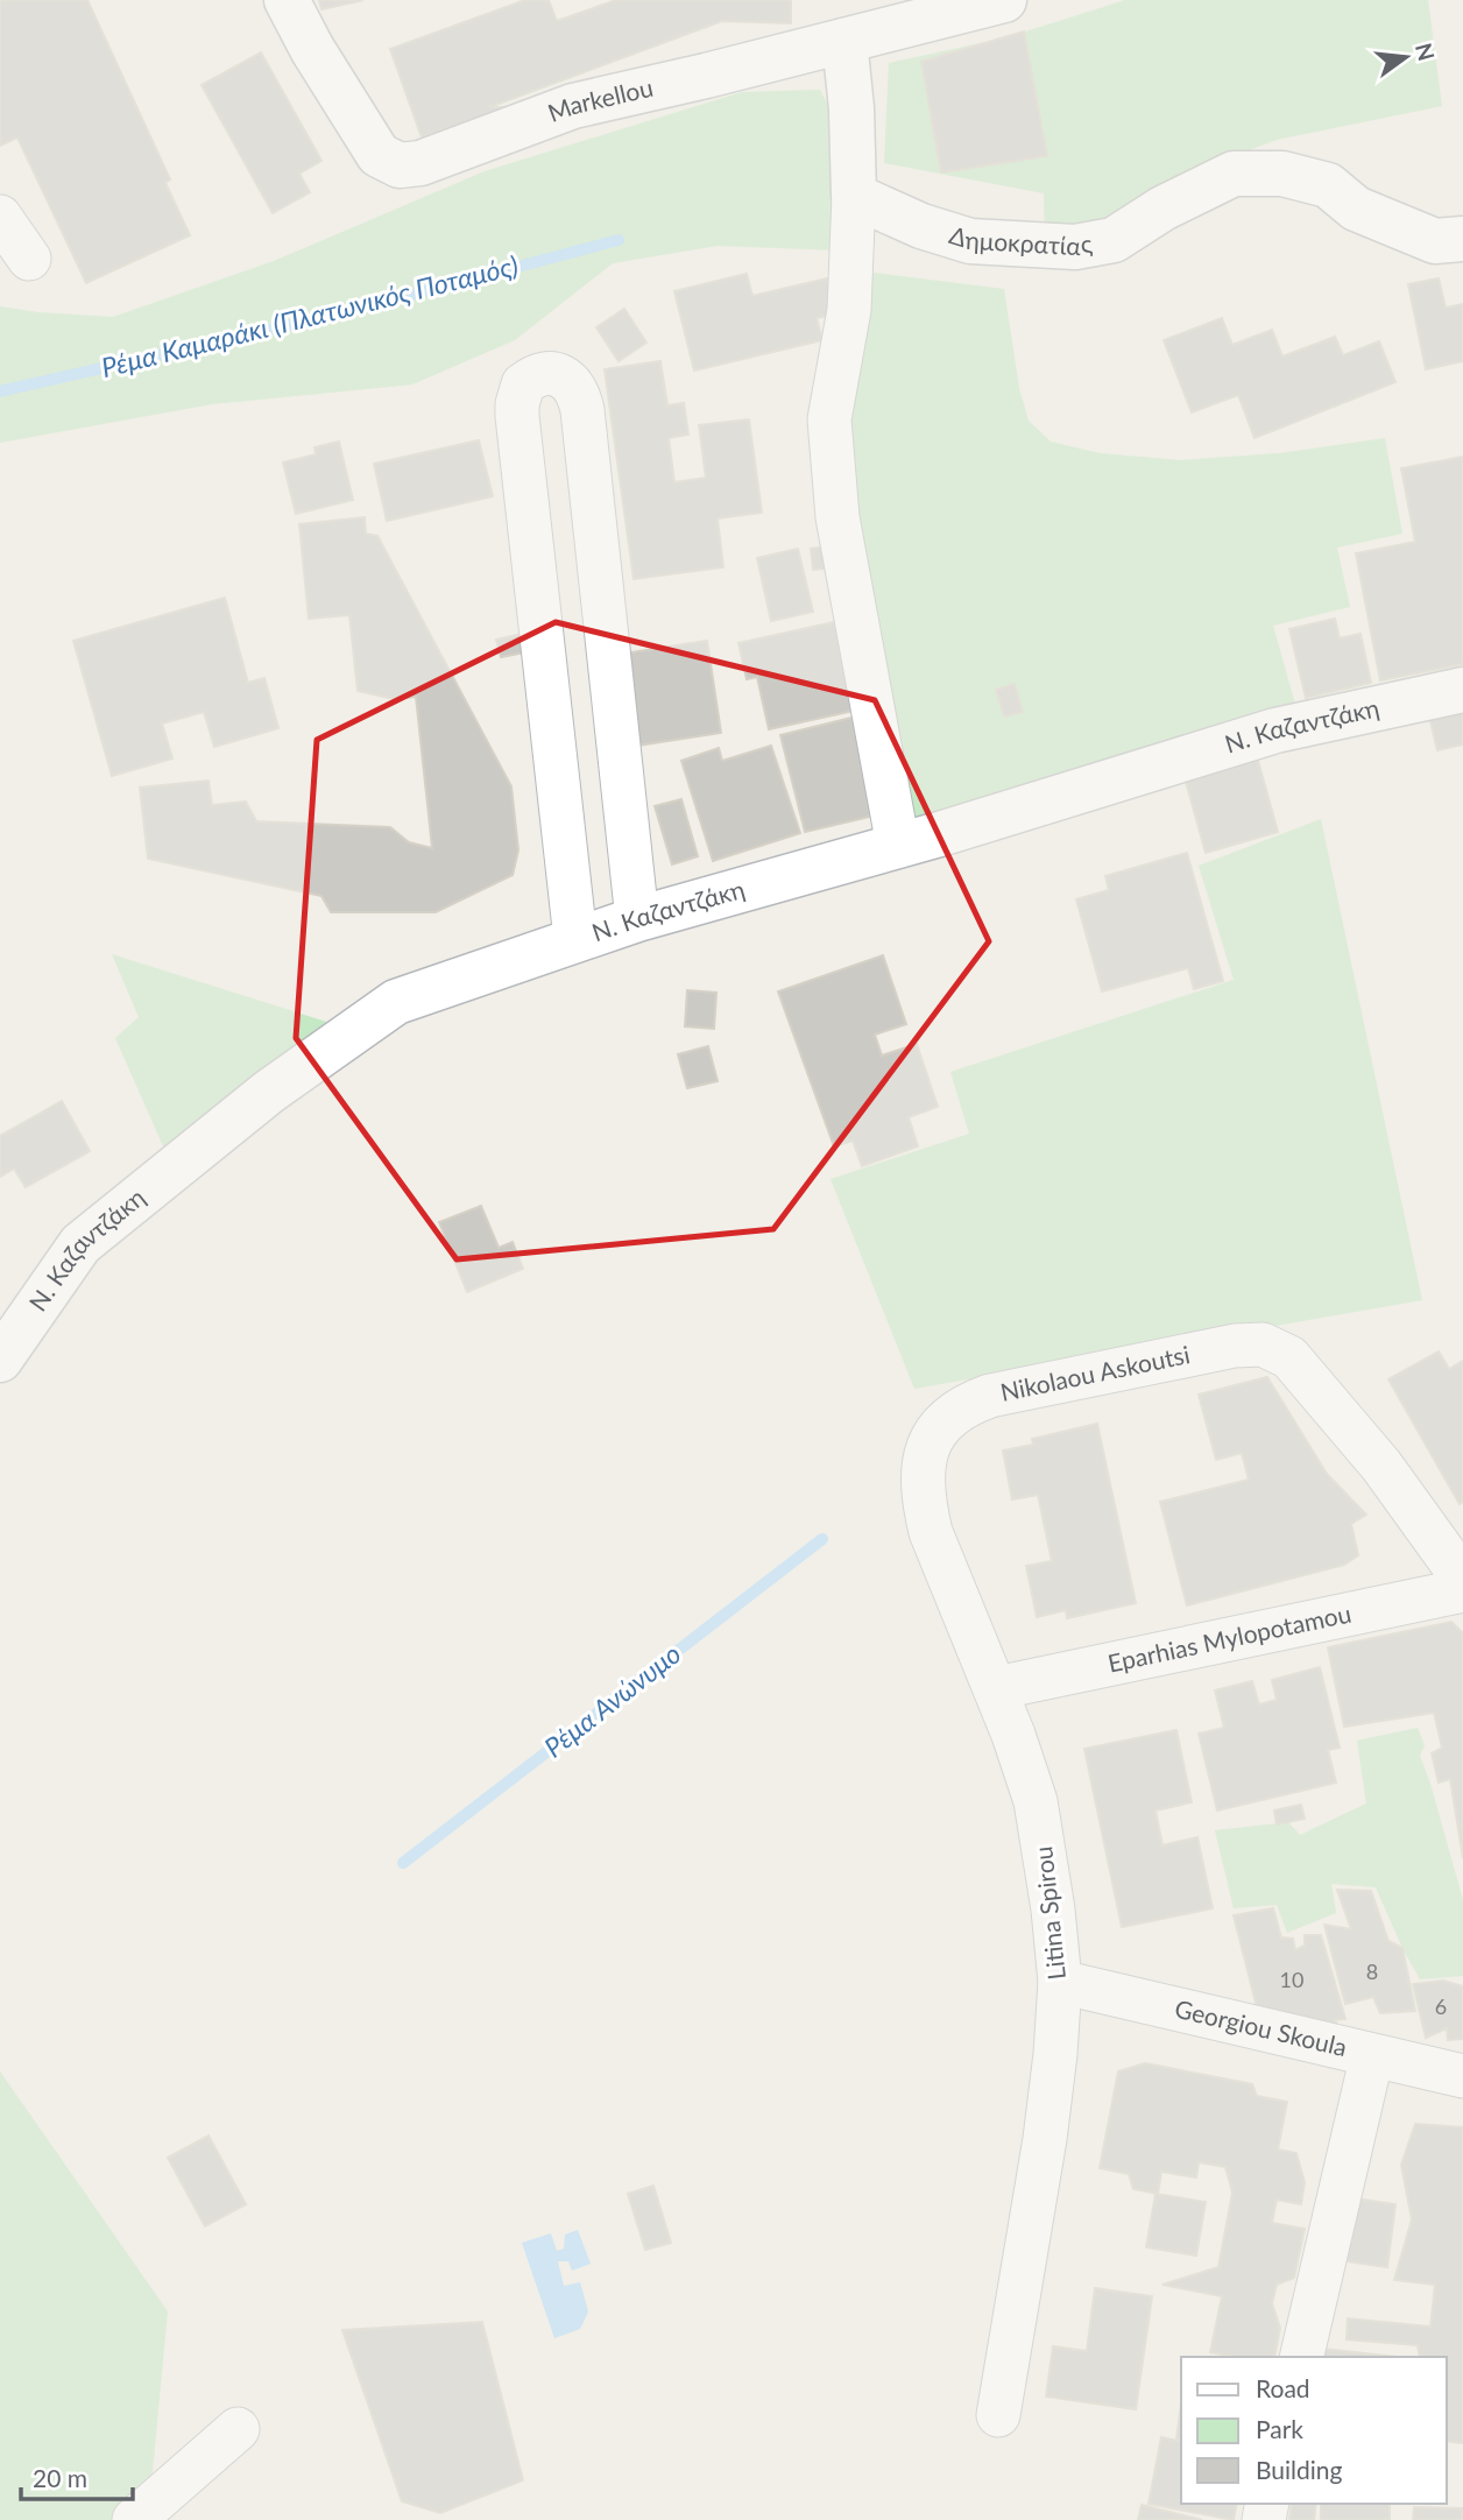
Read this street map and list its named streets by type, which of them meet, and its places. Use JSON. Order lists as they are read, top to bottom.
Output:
{
  "streets": {
    "street": [
      "Markellou",
      "Δημοκρατίας",
      "Ν. Καζαντζάκη",
      "Nikolaou Askoutsi",
      "Eparhias Mylopotamou",
      "Litina Spirou",
      "Georgiou Skoula"
    ]
  },
  "crossings": [
    ["Nikolaou Askoutsi", "Litina Spirou"],
    ["Eparhias Mylopotamou", "Litina Spirou"],
    ["Litina Spirou", "Georgiou Skoula"]
  ],
  "water": ["Ρέμα Καμαράκι (Πλατωνικός Ποταμός)", "Ρέμα Ανώνυμο"],
  "house_numbers": ["8", "10", "6"],
  "legend": ["Road", "Park", "Building"],
  "scale_bar": "20 m",
  "north": "right"
}
